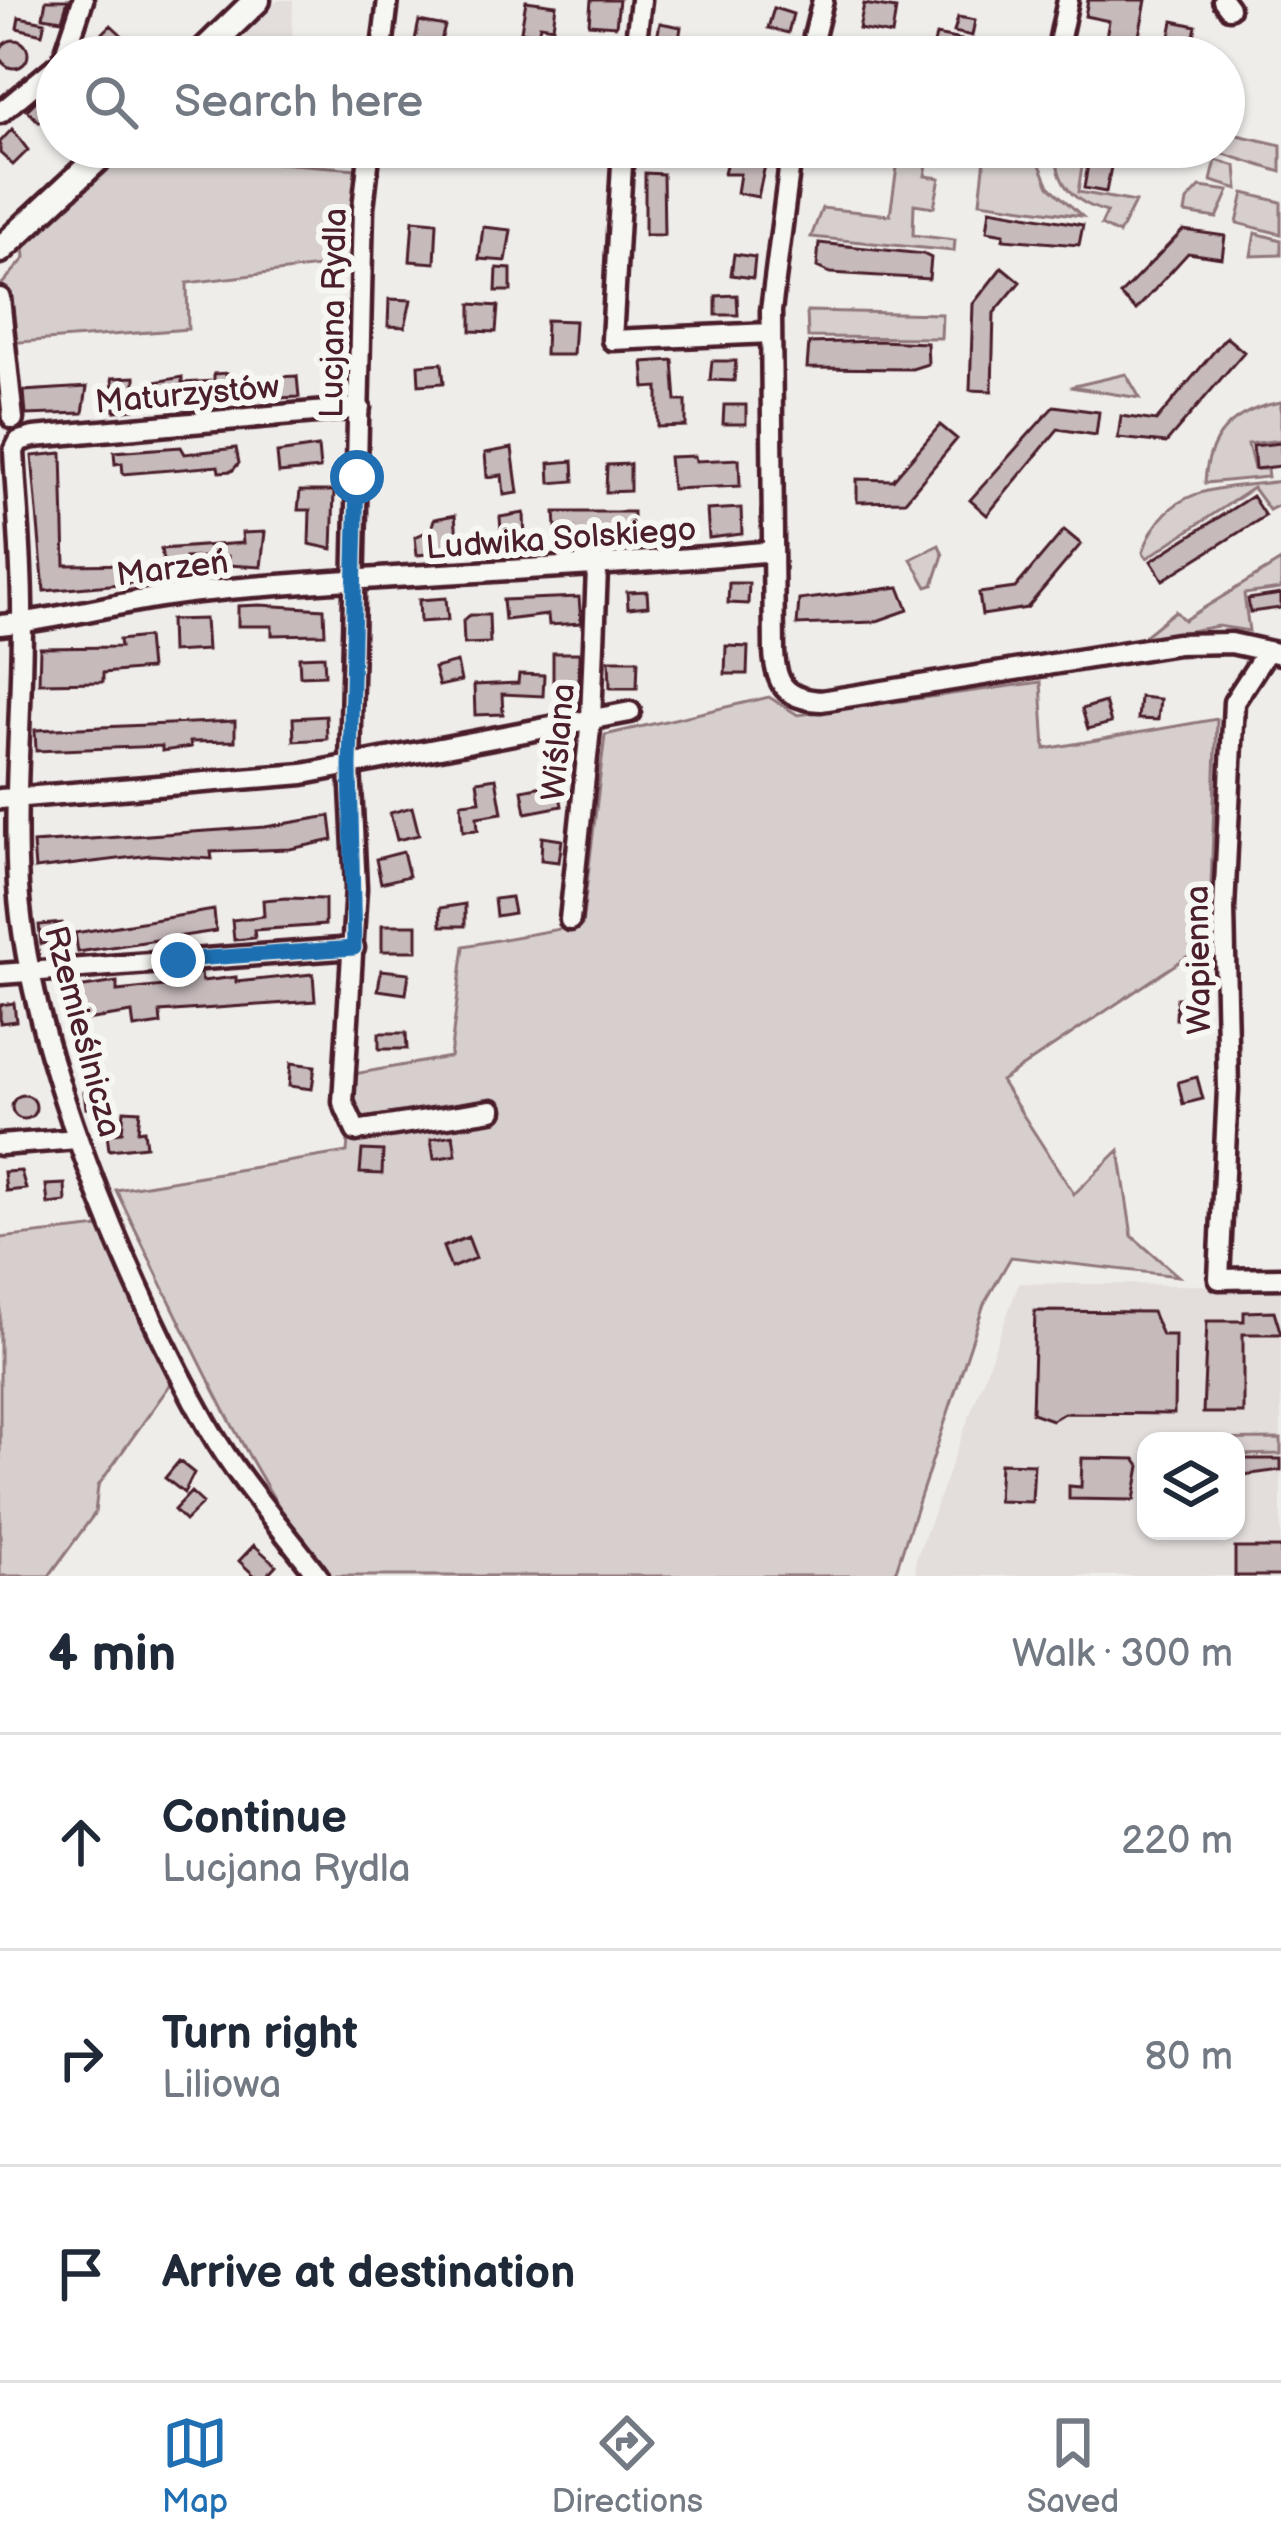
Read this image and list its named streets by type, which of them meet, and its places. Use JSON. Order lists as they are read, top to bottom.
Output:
{
  "streets": {
    "street": [
      "Lucjana Rydla",
      "Maturzystów",
      "Ludwika Solskiego",
      "Marzeń",
      "Wiślana",
      "Wapienna",
      "Rzemieślnicza"
    ]
  },
  "crossings": [
    ["Lucjana Rydla", "Maturzystów"],
    ["Lucjana Rydla", "Ludwika Solskiego"],
    ["Lucjana Rydla", "Marzeń"],
    ["Maturzystów", "Rzemieślnicza"],
    ["Ludwika Solskiego", "Marzeń"],
    ["Ludwika Solskiego", "Wiślana"],
    ["Ludwika Solskiego", "Wapienna"],
    ["Marzeń", "Rzemieślnicza"]
  ],
  "page": {
    "search": "Search here",
    "heading": ["4 min", "Walk · 300 m"],
    "list": [
      ["Continue", "Lucjana Rydla", "220 m"],
      ["Turn right", "Liliowa", "80 m"],
      "Arrive at destination"
    ],
    "nav": ["Map", "Directions", "Saved"]
  }
}
